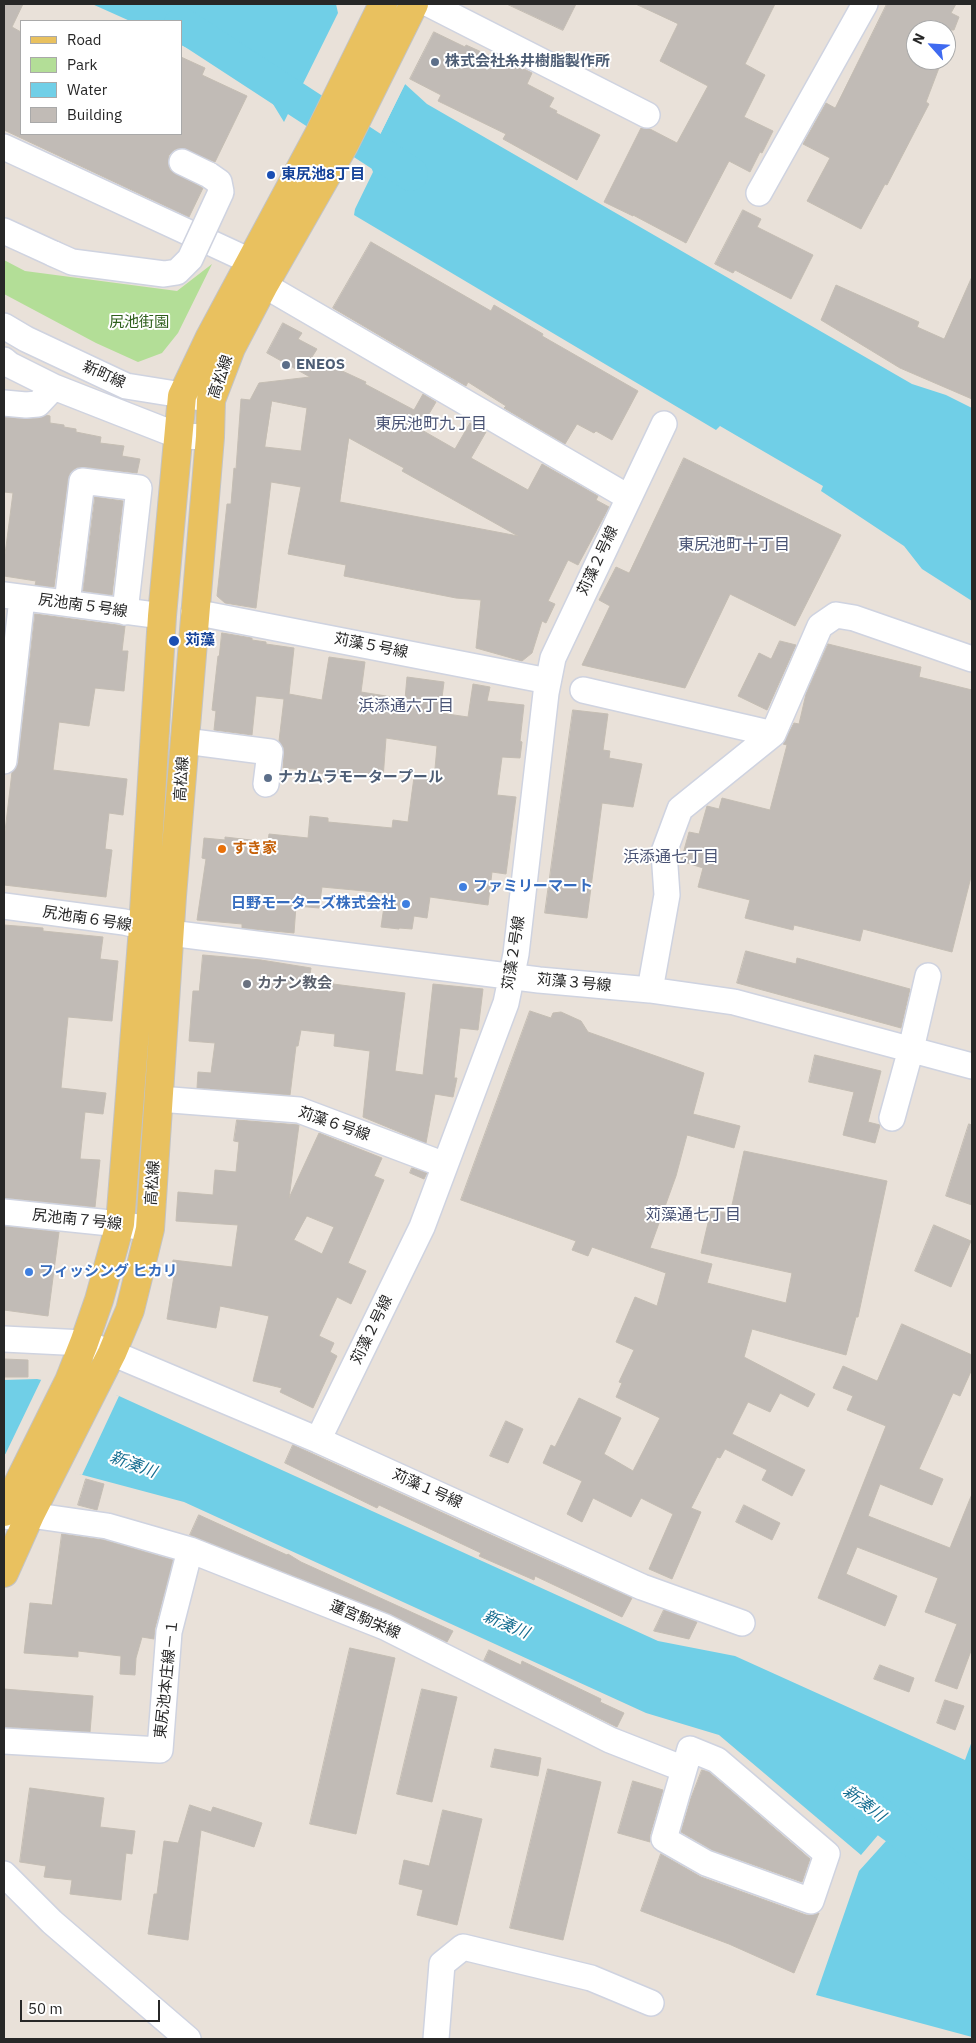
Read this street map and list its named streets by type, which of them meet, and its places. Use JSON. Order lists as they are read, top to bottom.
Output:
{
  "streets": {
    "main road": ["高松線"],
    "street": [
      "新町線",
      "苅藻２号線",
      "尻池南５号線",
      "苅藻５号線",
      "尻池南６号線",
      "苅藻３号線",
      "苅藻６号線",
      "尻池南７号線",
      "苅藻１号線",
      "蓮宮駒栄線",
      "東尻池本庄線－１"
    ]
  },
  "crossings": [
    ["新町線", "高松線"],
    ["高松線", "尻池南５号線"],
    ["高松線", "苅藻５号線"],
    ["高松線", "尻池南６号線"],
    ["高松線", "苅藻３号線"],
    ["高松線", "苅藻６号線"],
    ["高松線", "尻池南７号線"],
    ["高松線", "苅藻１号線"],
    ["高松線", "蓮宮駒栄線"],
    ["苅藻２号線", "苅藻５号線"],
    ["苅藻２号線", "苅藻３号線"],
    ["苅藻２号線", "苅藻６号線"],
    ["苅藻２号線", "苅藻１号線"],
    ["尻池南６号線", "苅藻３号線"],
    ["蓮宮駒栄線", "東尻池本庄線－１"]
  ],
  "districts": [
    "東尻池町九丁目",
    "東尻池町十丁目",
    "浜添通六丁目",
    "浜添通七丁目",
    "苅藻通七丁目"
  ],
  "water": ["新湊川"],
  "parks": ["尻池街園"],
  "places": [
    "株式会社糸井樹脂製作所",
    "東尻池8丁目",
    "ENEOS",
    "苅藻",
    "ナカムラモータープール",
    "すき家",
    "ファミリーマート",
    "日野モーターズ株式会社",
    "カナン教会",
    "フィッシング ヒカリ"
  ],
  "legend": [
    "Road",
    "Park",
    "Water",
    "Building"
  ],
  "scale_bar": "50 m",
  "north": "top left"
}
